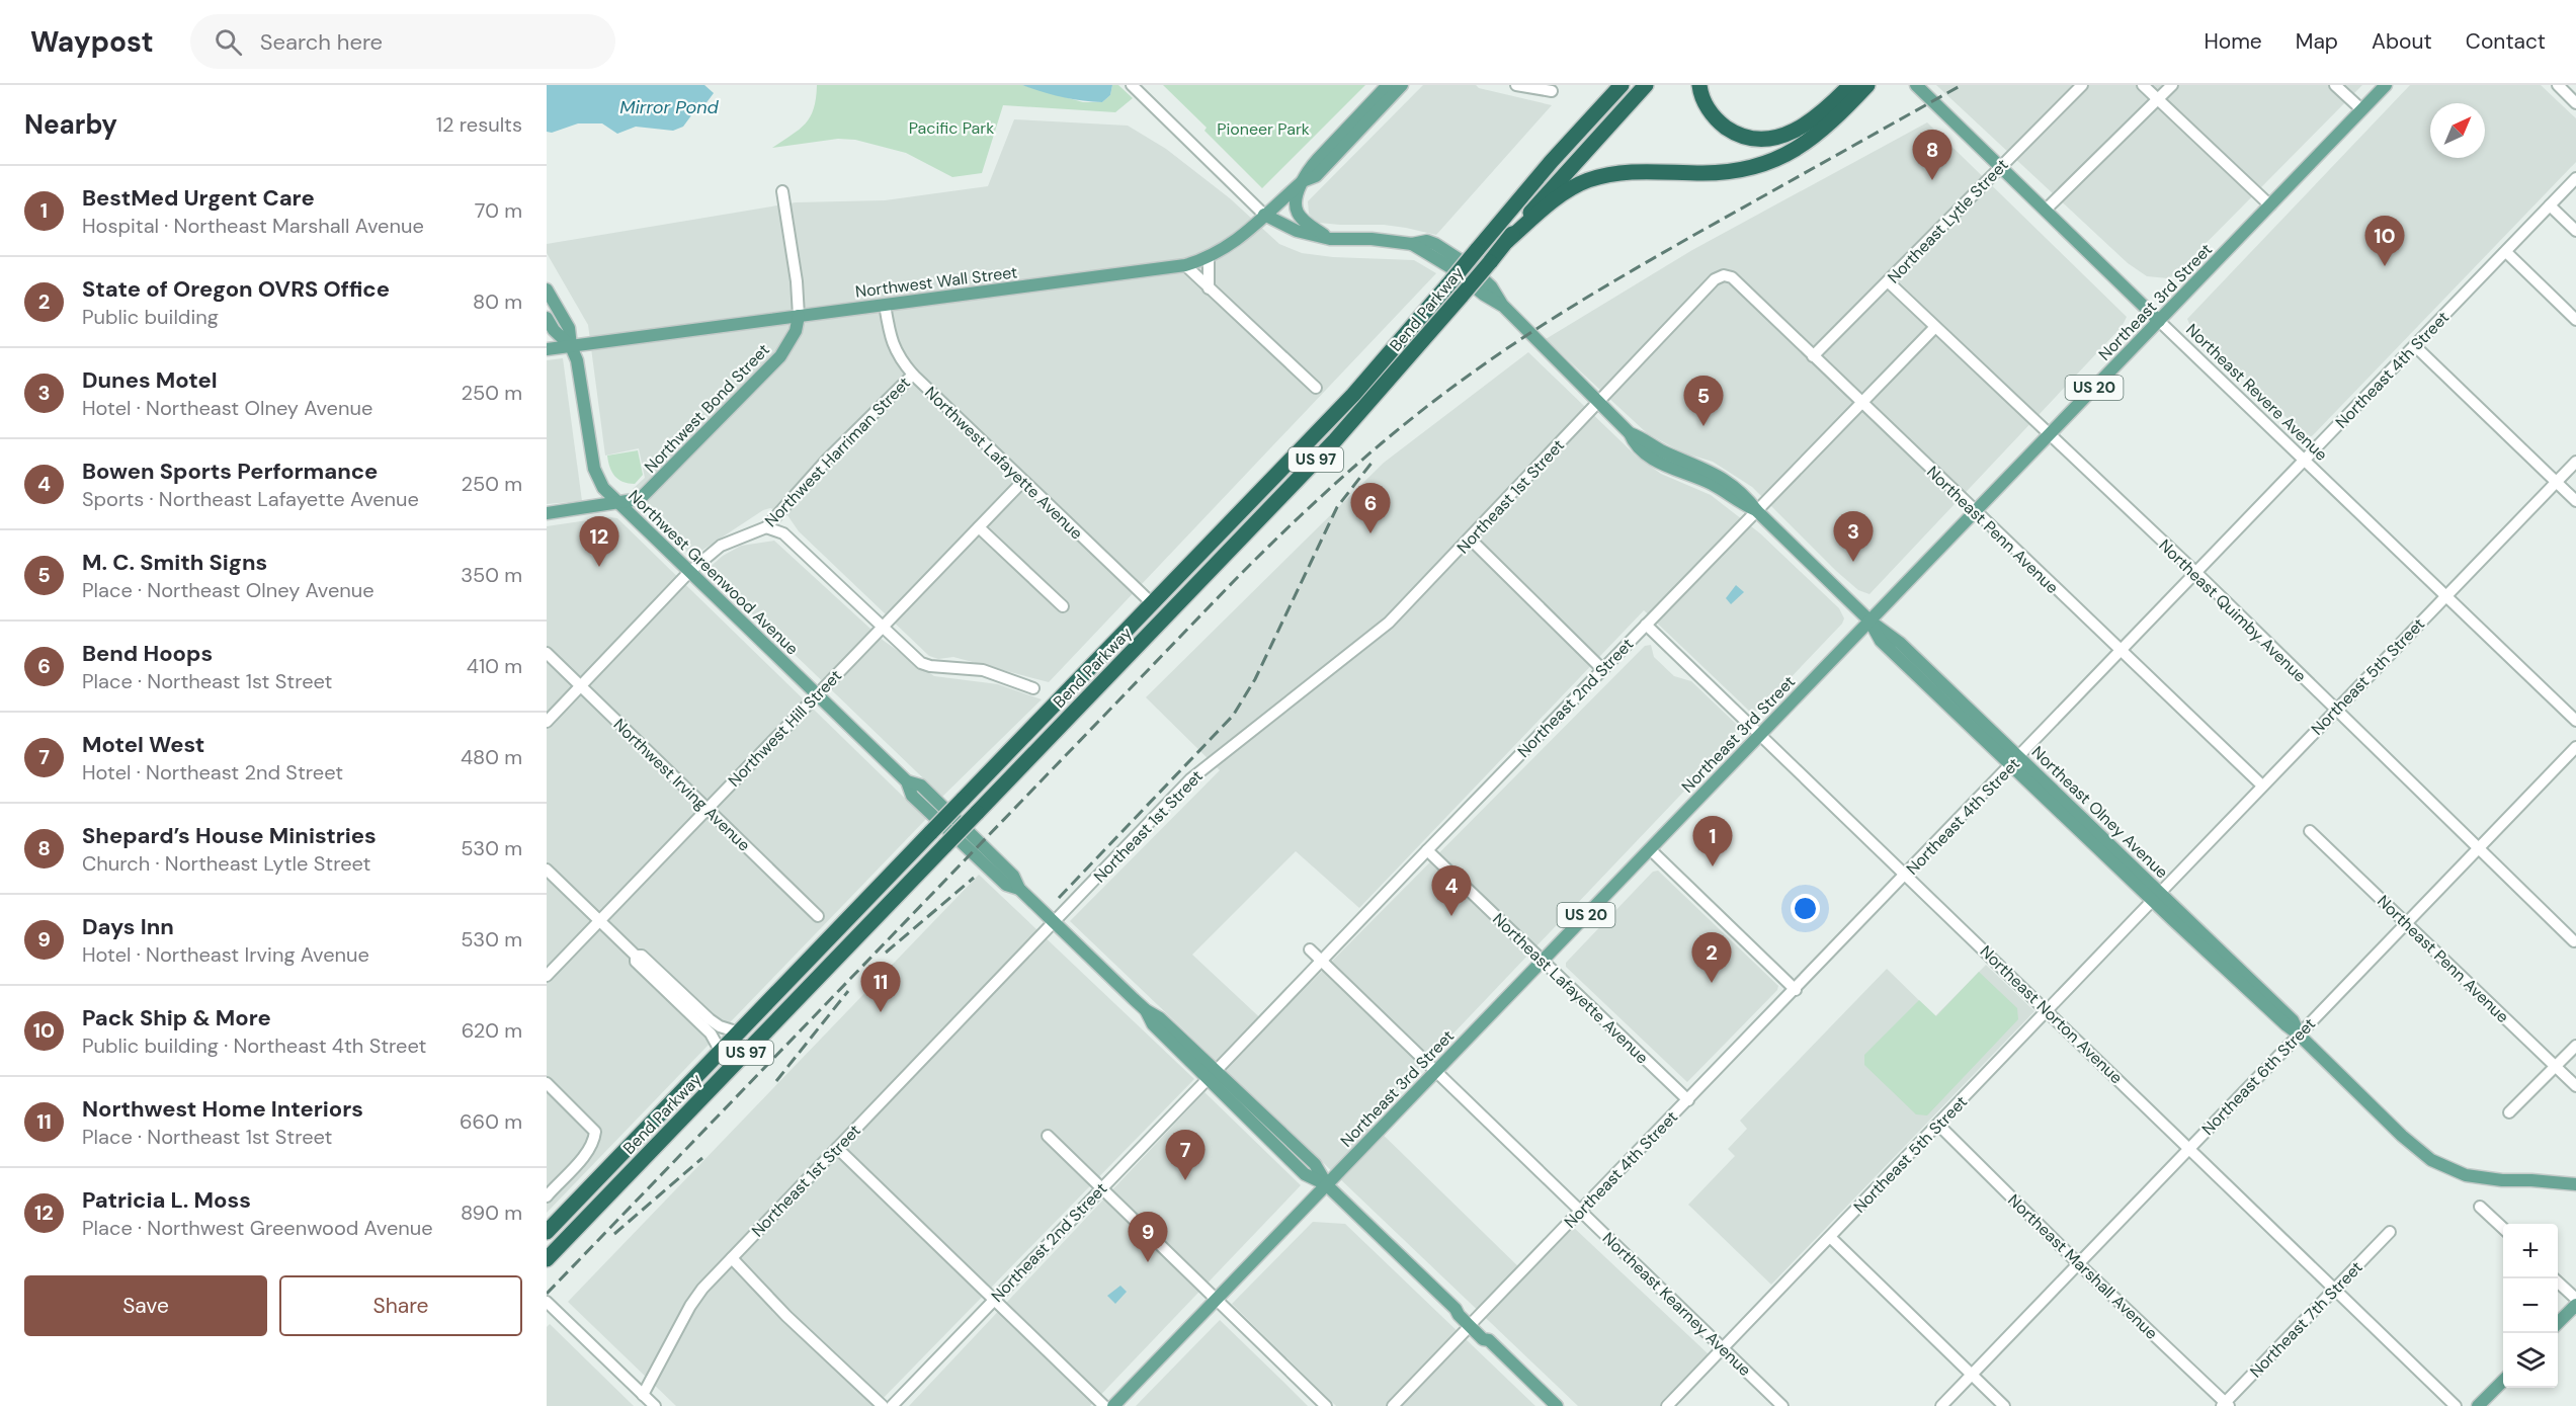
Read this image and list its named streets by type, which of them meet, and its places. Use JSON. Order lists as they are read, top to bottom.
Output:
{
  "streets": {
    "highway": ["Bend Parkway", "US 97"],
    "main road": [
      "Northwest Wall Street",
      "Northeast 3rd Street",
      "US 20",
      "Northeast Revere Avenue",
      "Northwest Bond Street",
      "Northwest Greenwood Avenue",
      "Northeast Olney Avenue"
    ],
    "street": [
      "Northeast Lytle Street",
      "Northeast 4th Street",
      "Northwest Harriman Street",
      "Northwest Lafayette Avenue",
      "Northeast 1st Street",
      "Northeast Penn Avenue",
      "Northeast Quimby Avenue",
      "Northeast 5th Street",
      "Northeast 2nd Street",
      "Northwest Hill Street",
      "Northwest Irving Avenue",
      "Northeast Lafayette Avenue",
      "Northeast Norton Avenue",
      "Northeast 6th Street",
      "Northeast Marshall Avenue",
      "Northeast Kearney Avenue",
      "Northeast 7th Street"
    ]
  },
  "crossings": [
    ["Northeast Lytle Street", "Northeast Revere Avenue"],
    ["Northeast Lytle Street", "Northeast Penn Avenue"],
    ["Northeast Lytle Street", "Northeast Quimby Avenue"],
    ["Northwest Wall Street", "Northwest Bond Street"],
    ["Northwest Wall Street", "Northwest Lafayette Avenue"],
    ["Northwest Wall Street", "Northwest Greenwood Avenue"],
    ["Northeast 3rd Street", "Northeast Revere Avenue"],
    ["Northeast 3rd Street", "Northeast Penn Avenue"],
    ["Northeast 3rd Street", "Northwest Greenwood Avenue"],
    ["Northeast 3rd Street", "Northeast Quimby Avenue"],
    ["Northeast 3rd Street", "Northeast Olney Avenue"],
    ["Northeast 3rd Street", "Northeast Lafayette Avenue"],
    ["Northeast 3rd Street", "Northeast Norton Avenue"],
    ["Northeast 3rd Street", "Northeast Kearney Avenue"],
    ["Bend Parkway", "Northwest Lafayette Avenue"],
    ["Bend Parkway", "Northeast Olney Avenue"],
    ["Northeast 4th Street", "Northeast Revere Avenue"],
    ["Northeast 4th Street", "Northeast Penn Avenue"],
    ["Northeast 4th Street", "Northwest Greenwood Avenue"],
    ["Northeast 4th Street", "Northeast Quimby Avenue"],
    ["Northeast 4th Street", "Northeast Olney Avenue"],
    ["Northeast 4th Street", "Northeast Lafayette Avenue"],
    ["Northeast 4th Street", "Northeast Norton Avenue"],
    ["Northeast 4th Street", "Northeast Kearney Avenue"],
    ["Northeast Revere Avenue", "Northeast 5th Street"],
    ["Northwest Bond Street", "Northwest Greenwood Avenue"],
    ["Northwest Harriman Street", "Northwest Lafayette Avenue"],
    ["Northwest Harriman Street", "Northwest Greenwood Avenue"],
    ["Northwest Harriman Street", "Northwest Irving Avenue"],
    ["Northwest Lafayette Avenue", "Northwest Hill Street"],
    ["Northeast 1st Street", "Northeast Penn Avenue"],
    ["Northeast 1st Street", "Northwest Greenwood Avenue"],
    ["Northeast 1st Street", "Northeast Olney Avenue"],
    ["Northeast Penn Avenue", "Northeast 5th Street"],
    ["Northeast Penn Avenue", "Northeast 2nd Street"],
    ["Northeast Penn Avenue", "Northeast 6th Street"],
    ["Northwest Greenwood Avenue", "Northeast 2nd Street"],
    ["Northwest Greenwood Avenue", "Northwest Hill Street"],
    ["Northeast Quimby Avenue", "Northeast 5th Street"],
    ["Northeast Quimby Avenue", "Northeast 2nd Street"],
    ["Northeast Quimby Avenue", "Northeast 6th Street"],
    ["Northeast 5th Street", "Northeast Olney Avenue"],
    ["Northeast 5th Street", "Northeast Norton Avenue"],
    ["Northeast 5th Street", "Northeast Marshall Avenue"],
    ["Northeast 5th Street", "Northeast Kearney Avenue"],
    ["Northeast 2nd Street", "Northeast Olney Avenue"],
    ["Northeast 2nd Street", "Northeast Lafayette Avenue"],
    ["Northeast 2nd Street", "Northeast Norton Avenue"],
    ["Northeast 2nd Street", "Northeast Kearney Avenue"],
    ["Northwest Hill Street", "Northwest Irving Avenue"],
    ["Northeast Olney Avenue", "Northeast 6th Street"],
    ["Northeast Norton Avenue", "Northeast 6th Street"],
    ["Northeast Norton Avenue", "Northeast 7th Street"],
    ["Northeast 6th Street", "Northeast Marshall Avenue"],
    ["Northeast Marshall Avenue", "Northeast 7th Street"]
  ],
  "water": ["Mirror Pond"],
  "parks": ["Pacific Park", "Pioneer Park"],
  "north": "top right",
  "page": {
    "header": "Waypost",
    "search": "Search here",
    "nav": [
      "Home",
      "Map",
      "About",
      "Contact"
    ],
    "heading": ["Nearby", "12 results"],
    "pins": [
      "8",
      "10",
      "5",
      "6",
      "3",
      "12",
      "1",
      "4",
      "2",
      "11",
      "7",
      "9"
    ],
    "list": [
      {
        "mark": "1",
        "name": "BestMed Urgent Care",
        "note": "Hospital · Northeast Marshall Avenue",
        "value": "70 m"
      },
      {
        "mark": "2",
        "name": "State of Oregon OVRS Office",
        "note": "Public building",
        "value": "80 m"
      },
      {
        "mark": "3",
        "name": "Dunes Motel",
        "note": "Hotel · Northeast Olney Avenue",
        "value": "250 m"
      },
      {
        "mark": "4",
        "name": "Bowen Sports Performance",
        "note": "Sports · Northeast Lafayette Avenue",
        "value": "250 m"
      },
      {
        "mark": "5",
        "name": "M. C. Smith Signs",
        "note": "Place · Northeast Olney Avenue",
        "value": "350 m"
      },
      {
        "mark": "6",
        "name": "Bend Hoops",
        "note": "Place · Northeast 1st Street",
        "value": "410 m"
      },
      {
        "mark": "7",
        "name": "Motel West",
        "note": "Hotel · Northeast 2nd Street",
        "value": "480 m"
      },
      {
        "mark": "8",
        "name": "Shepard’s House Ministries",
        "note": "Church · Northeast Lytle Street",
        "value": "530 m"
      },
      {
        "mark": "9",
        "name": "Days Inn",
        "note": "Hotel · Northeast Irving Avenue",
        "value": "530 m"
      },
      {
        "mark": "10",
        "name": "Pack Ship & More",
        "note": "Public building · Northeast 4th Street",
        "value": "620 m"
      },
      {
        "mark": "11",
        "name": "Northwest Home Interiors",
        "note": "Place · Northeast 1st Street",
        "value": "660 m"
      },
      {
        "mark": "12",
        "name": "Patricia L. Moss",
        "note": "Place · Northwest Greenwood Avenue",
        "value": "890 m"
      }
    ],
    "map_buttons": ["+", "−"],
    "buttons": ["Save", "Share"]
  }
}
